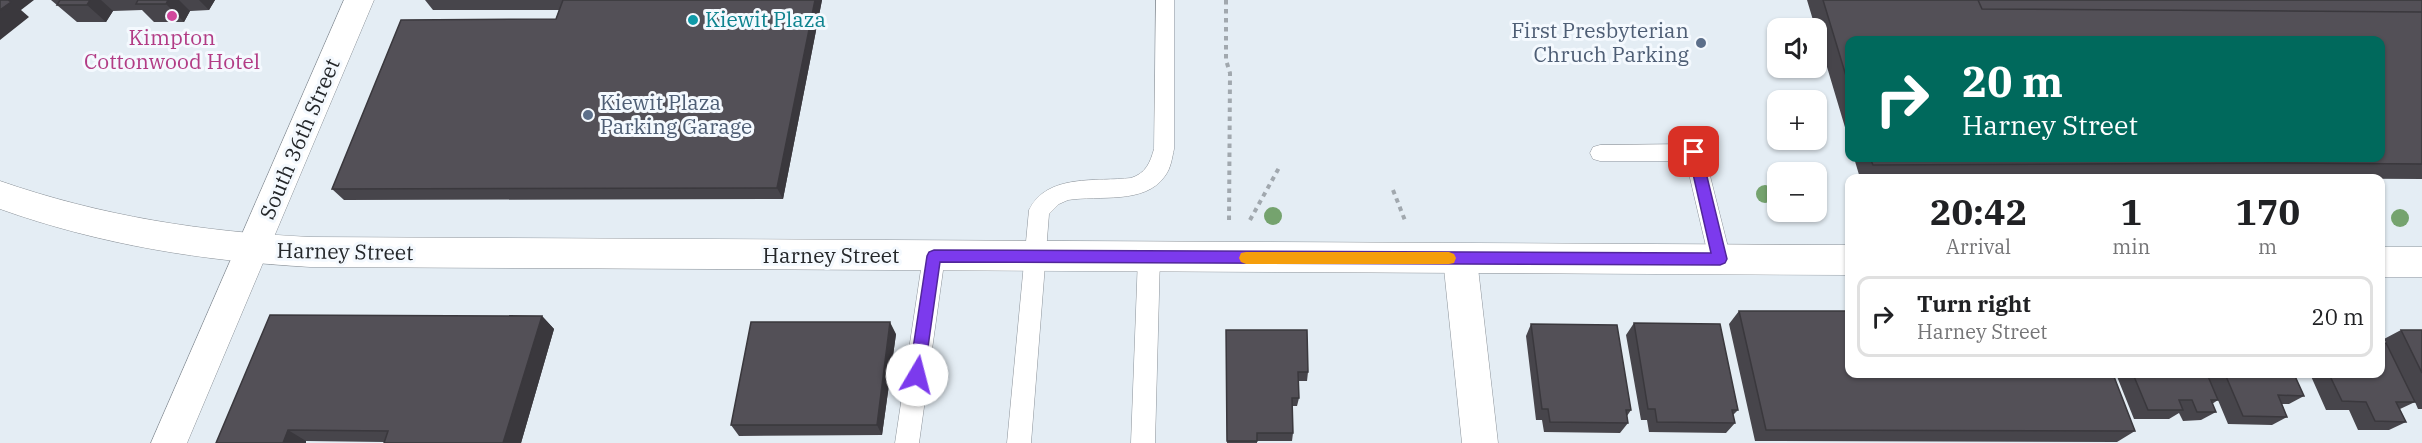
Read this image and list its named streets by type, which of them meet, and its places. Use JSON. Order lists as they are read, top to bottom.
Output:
{
  "streets": {
    "main road": ["South 36th Street", "Harney Street"]
  },
  "crossings": [
    ["South 36th Street", "Harney Street"]
  ],
  "places": [
    "Kimpton Cottonwood Hotel",
    "Kiewit Plaza",
    "First Presbyterian Chruch Parking",
    "Kiewit Plaza Parking Garage"
  ],
  "page": {
    "map_buttons": ["+", "−"],
    "turn": ["20 m", "Harney Street"],
    "eta": [
      "20:42",
      "Arrival",
      "1",
      "min",
      "170",
      "m"
    ],
    "list": [
      {
        "name": "Turn right",
        "note": "Harney Street",
        "value": "20 m"
      }
    ]
  }
}
